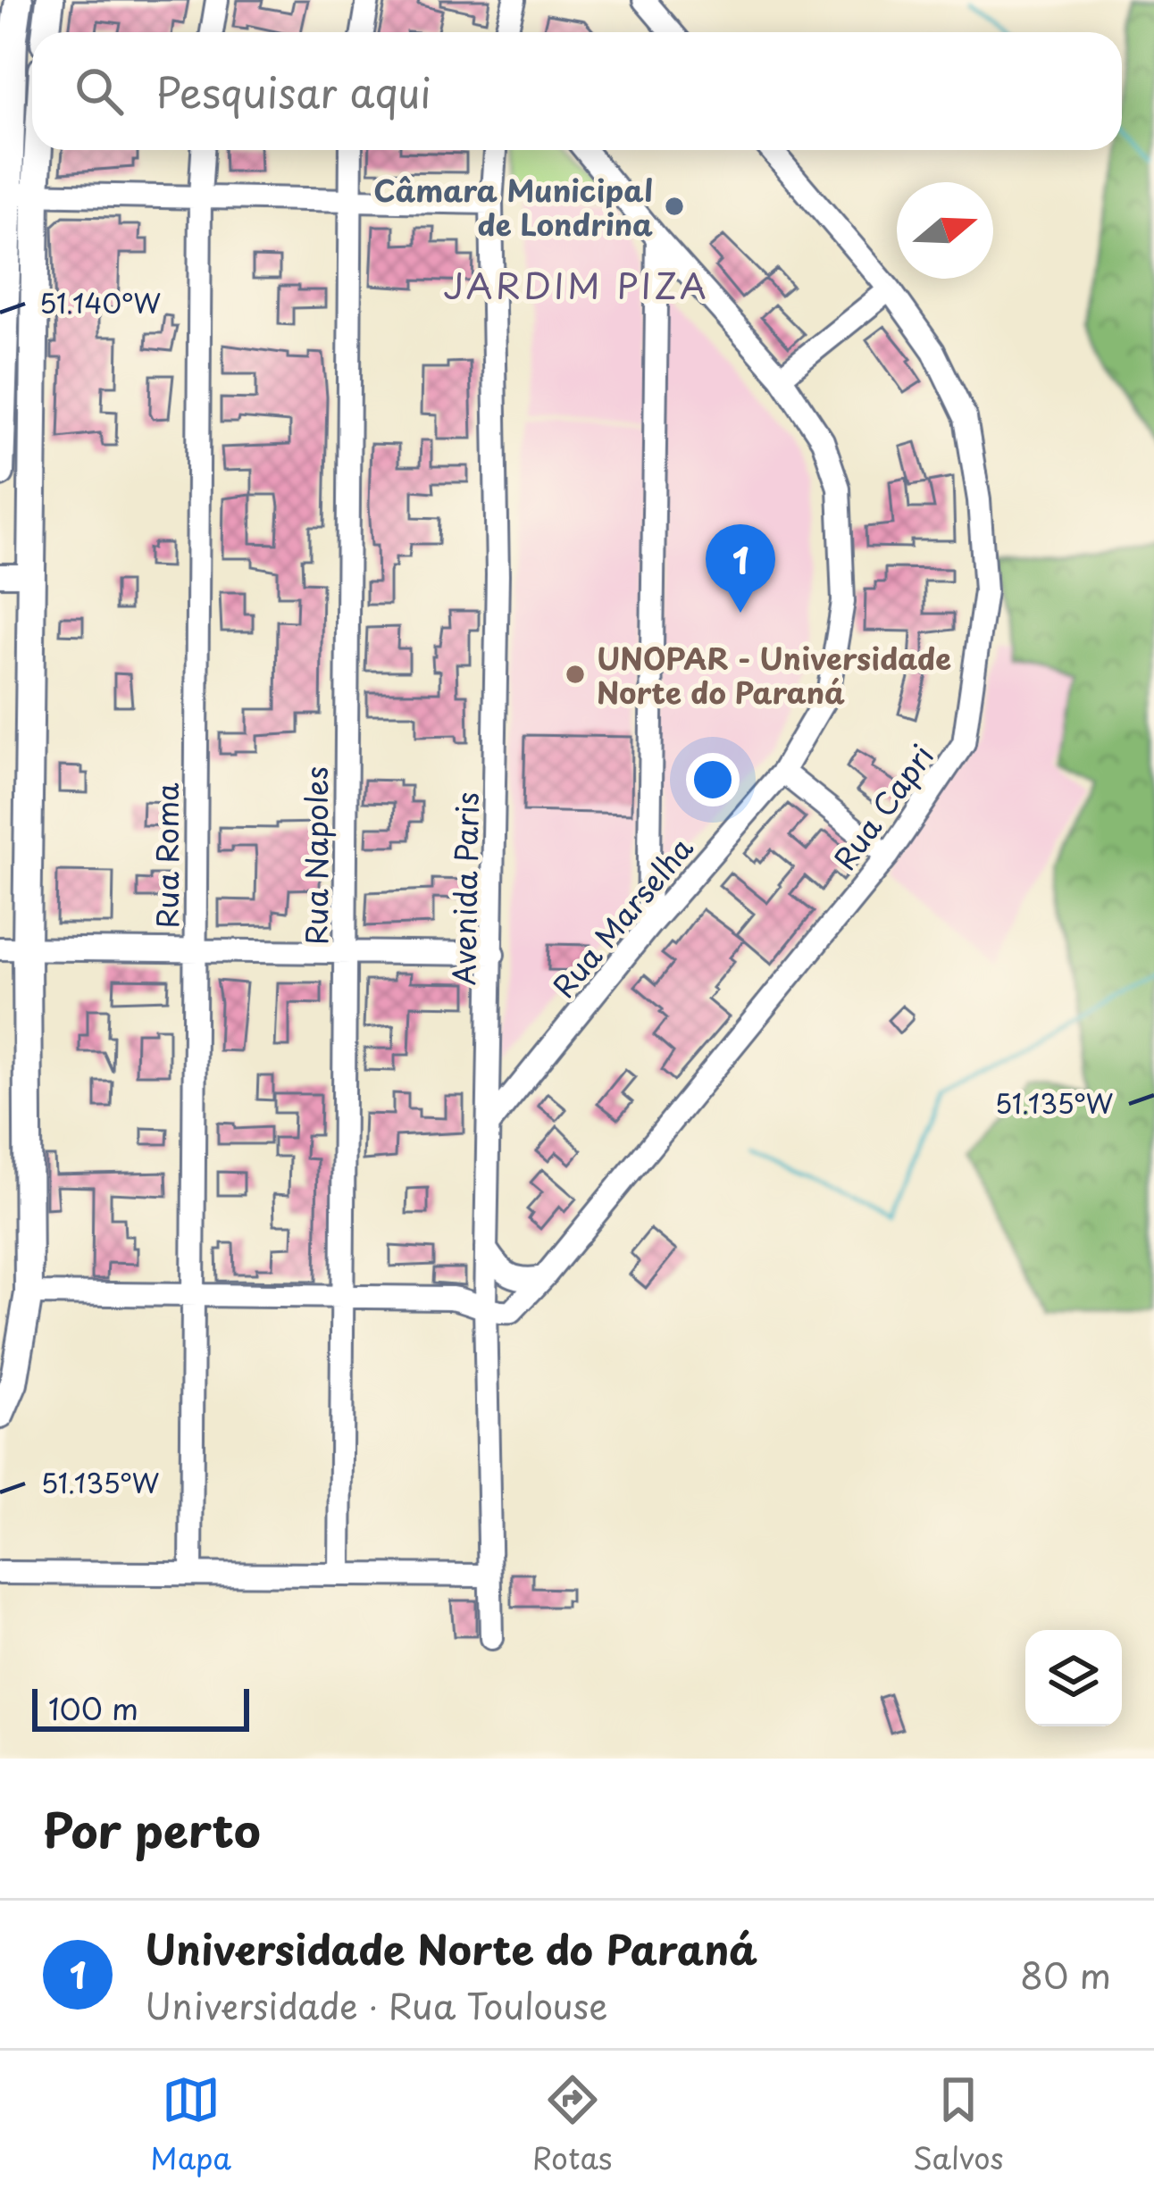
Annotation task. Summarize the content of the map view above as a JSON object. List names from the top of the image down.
{
  "streets": {
    "street": [
      "Rua Capri",
      "Rua Roma",
      "Rua Napoles",
      "Avenida Paris",
      "Rua Marselha"
    ]
  },
  "crossings": [
    ["Rua Capri", "Rua Roma"],
    ["Rua Capri", "Rua Napoles"],
    ["Rua Capri", "Avenida Paris"],
    ["Avenida Paris", "Rua Marselha"]
  ],
  "districts": ["JARDIM PIZA"],
  "places": ["Câmara Municipal de Londrina", "UNOPAR - Universidade Norte do Paraná"],
  "scale_bar": "100 m",
  "north": "right",
  "page": {
    "search": "Pesquisar aqui",
    "pins": "1",
    "scale": "100 m",
    "heading": "Por perto",
    "list": [
      {
        "mark": "1",
        "name": "Universidade Norte do Paraná",
        "note": "Universidade · Rua Toulouse",
        "value": "80 m"
      }
    ],
    "nav": ["Mapa", "Rotas", "Salvos"]
  },
  "coordinates": ["51.140°W", "51.135°W"]
}
